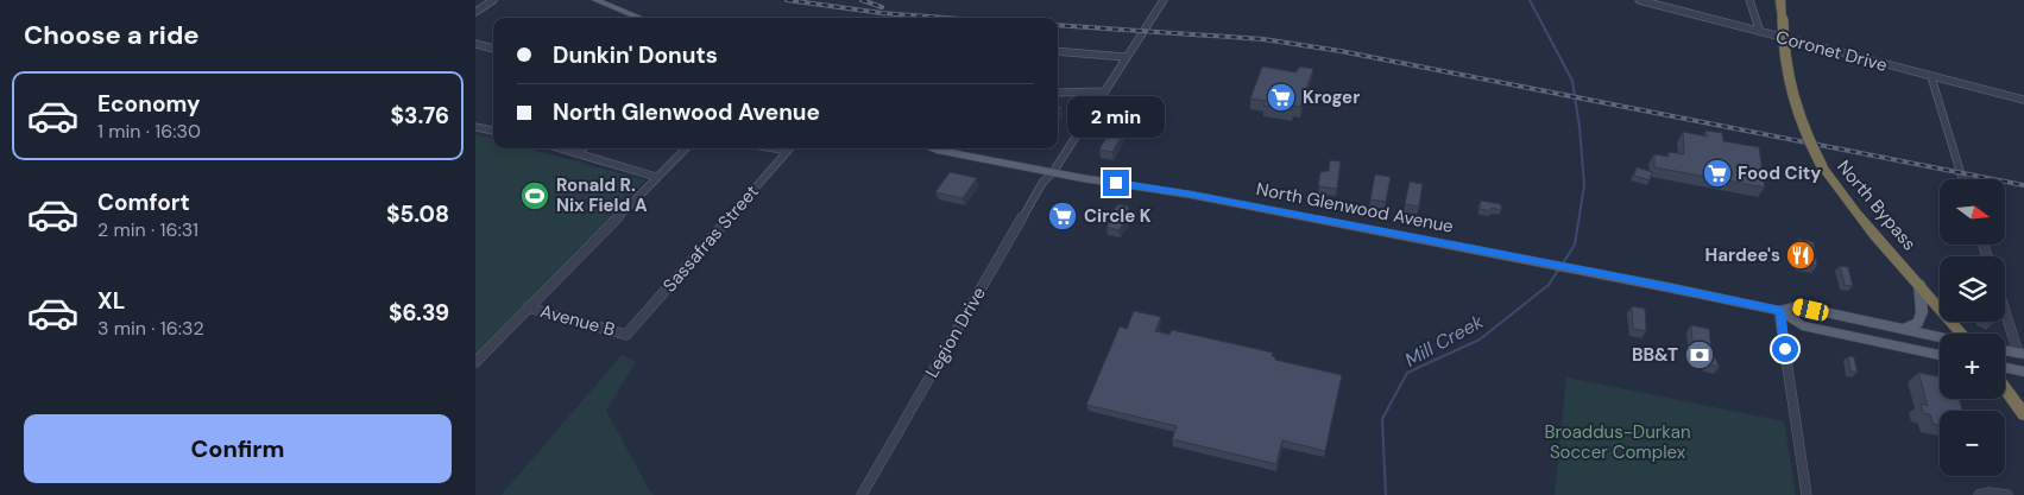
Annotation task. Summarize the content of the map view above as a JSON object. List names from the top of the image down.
{
  "streets": {
    "highway": ["North Bypass"],
    "main road": ["North Glenwood Avenue"],
    "street": [
      "Coronet Drive",
      "Sassafras Street",
      "Avenue B",
      "Legion Drive"
    ]
  },
  "crossings": [
    ["North Glenwood Avenue", "Legion Drive"],
    ["Sassafras Street", "Avenue B"]
  ],
  "water": ["Mill Creek"],
  "parks": ["Broaddus-Durkan Soccer Complex"],
  "places": {
    "supermarket": ["Kroger", "Food City", "Circle K"],
    "sports": ["Ronald R. Nix Field A"],
    "restaurant": ["Hardee's"],
    "bank": ["BB&T"]
  },
  "north": "right",
  "page": {
    "heading": "Choose a ride",
    "banner": ["Dunkin' Donuts", "North Glenwood Avenue"],
    "list": [
      {
        "name": "Economy",
        "note": "1 min · 16:30",
        "value": "$3.76"
      },
      {
        "name": "Comfort",
        "note": "2 min · 16:31",
        "value": "$5.08"
      },
      {
        "name": "XL",
        "note": "3 min · 16:32",
        "value": "$6.39"
      }
    ],
    "bubble": "2 min",
    "map_buttons": ["+", "−"],
    "buttons": "Confirm"
  }
}
